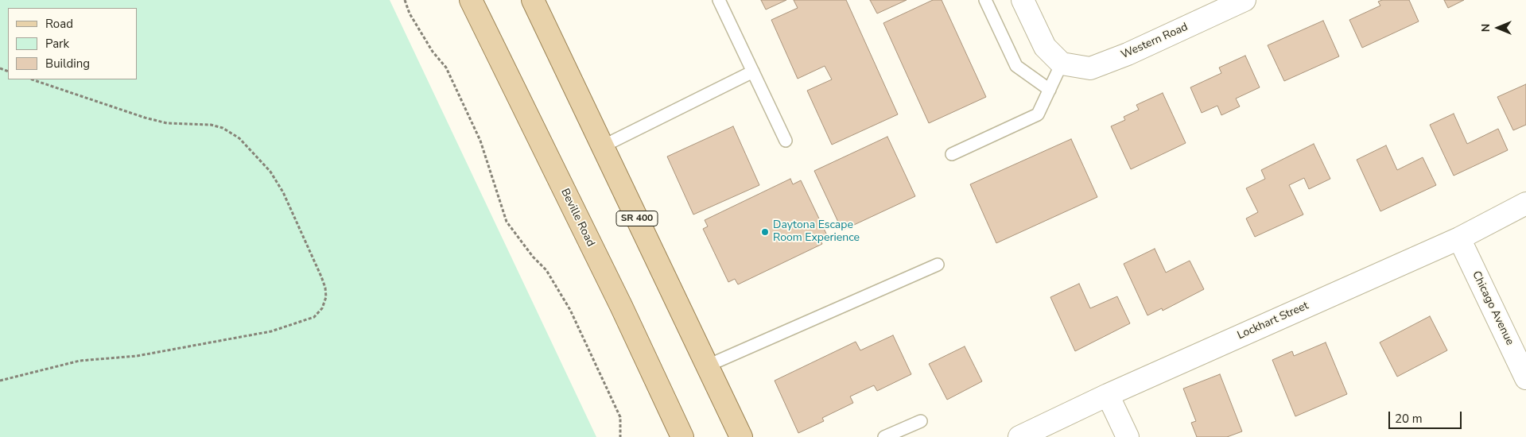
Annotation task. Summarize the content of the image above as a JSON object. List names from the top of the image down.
{
  "streets": {
    "main road": ["Beville Road", "SR 400"],
    "street": ["Western Road", "Chicago Avenue", "Lockhart Street"]
  },
  "crossings": [
    ["Chicago Avenue", "Lockhart Street"]
  ],
  "places": ["Daytona Escape Room Experience"],
  "legend": ["Road", "Park", "Building"],
  "scale_bar": "20 m",
  "north": "left"
}
